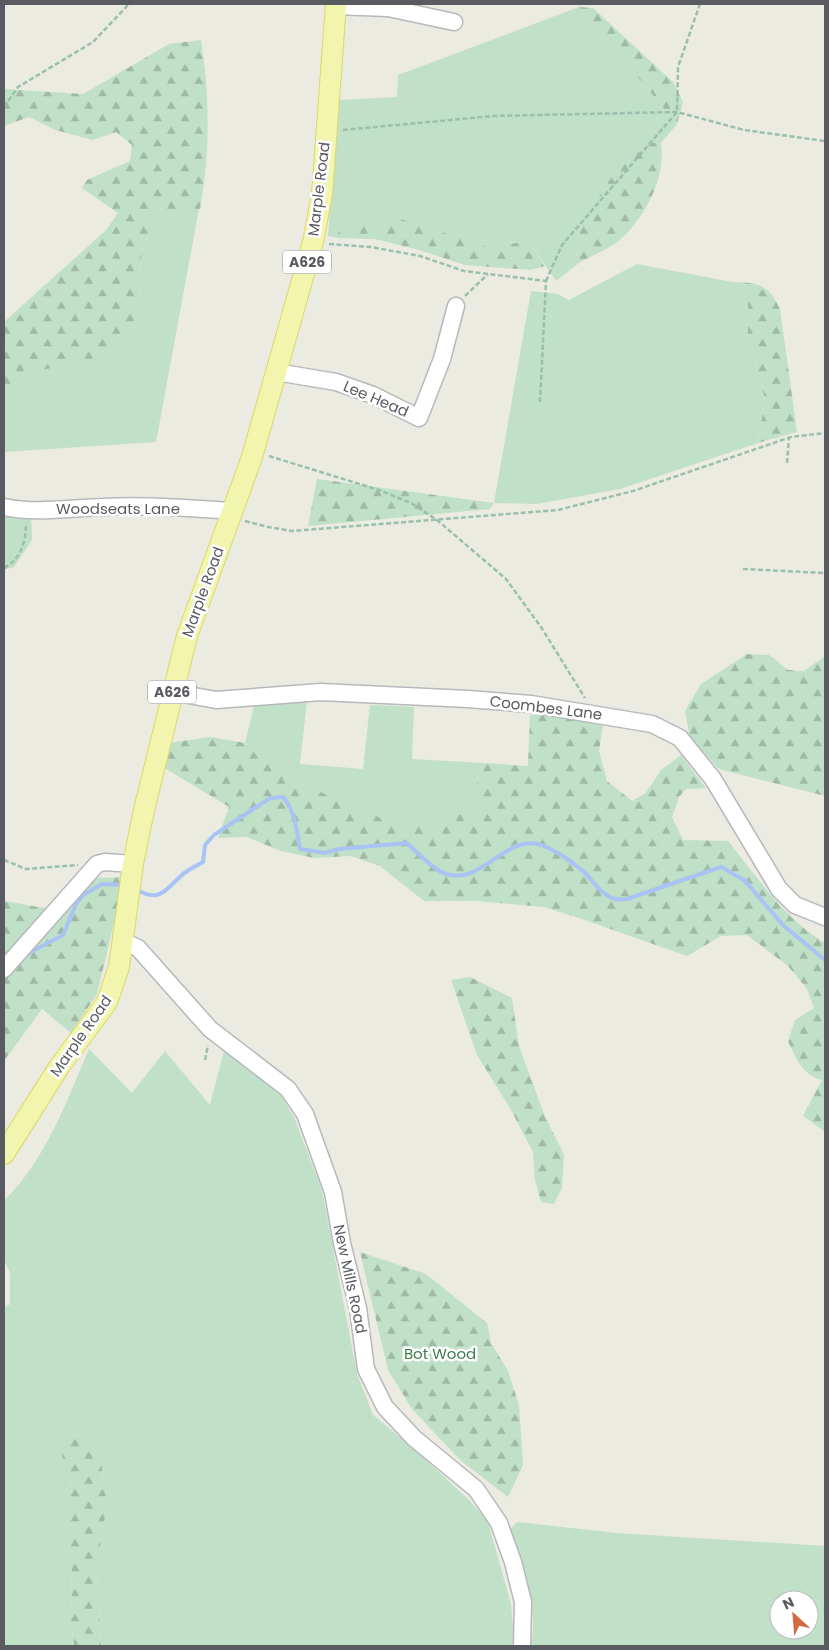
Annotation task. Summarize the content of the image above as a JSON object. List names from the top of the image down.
{
  "streets": {
    "main road": ["Marple Road", "A626"],
    "street": [
      "Lee Head",
      "Woodseats Lane",
      "Coombes Lane",
      "New Mills Road"
    ]
  },
  "crossings": [
    ["Marple Road", "Lee Head"],
    ["Marple Road", "Woodseats Lane"],
    ["Marple Road", "Coombes Lane"],
    ["Marple Road", "New Mills Road"]
  ],
  "parks": ["Bot Wood"],
  "north": "top left"
}
